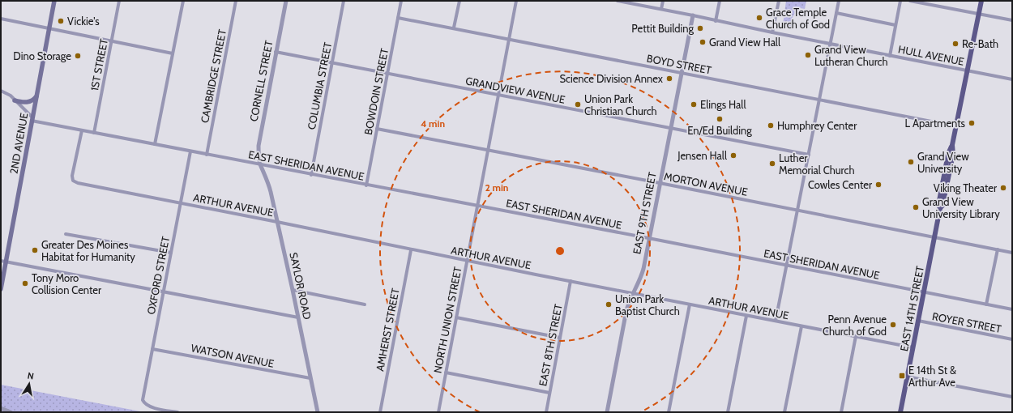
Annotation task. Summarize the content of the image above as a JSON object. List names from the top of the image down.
{
  "streets": {
    "main road": ["2ND AVENUE", "EAST 14TH STREET"],
    "street": [
      "HULL AVENUE",
      "BOYD STREET",
      "1ST STREET",
      "CAMBRIDGE STREET",
      "CORNELL STREET",
      "COLUMBIA STREET",
      "GRANDVIEW AVENUE",
      "BOWDOIN STREET",
      "EAST SHERIDAN AVENUE",
      "MORTON AVENUE",
      "ARTHUR AVENUE",
      "EAST 9TH STREET",
      "OXFORD STREET",
      "SAYLOR ROAD",
      "NORTH UNION STREET",
      "ROYER STREET",
      "AMHERST STREET",
      "EAST 8TH STREET",
      "WATSON AVENUE"
    ]
  },
  "crossings": [
    ["HULL AVENUE", "EAST 9TH STREET"],
    ["HULL AVENUE", "EAST 14TH STREET"],
    ["BOYD STREET", "BOWDOIN STREET"],
    ["BOYD STREET", "EAST 9TH STREET"],
    ["BOYD STREET", "EAST 14TH STREET"],
    ["BOYD STREET", "NORTH UNION STREET"],
    ["1ST STREET", "EAST SHERIDAN AVENUE"],
    ["CAMBRIDGE STREET", "EAST SHERIDAN AVENUE"],
    ["CORNELL STREET", "GRANDVIEW AVENUE"],
    ["CORNELL STREET", "EAST SHERIDAN AVENUE"],
    ["CORNELL STREET", "SAYLOR ROAD"],
    ["COLUMBIA STREET", "GRANDVIEW AVENUE"],
    ["COLUMBIA STREET", "EAST SHERIDAN AVENUE"],
    ["GRANDVIEW AVENUE", "BOWDOIN STREET"],
    ["GRANDVIEW AVENUE", "EAST 9TH STREET"],
    ["GRANDVIEW AVENUE", "NORTH UNION STREET"],
    ["BOWDOIN STREET", "EAST SHERIDAN AVENUE"],
    ["BOWDOIN STREET", "MORTON AVENUE"],
    ["2ND AVENUE", "EAST SHERIDAN AVENUE"],
    ["EAST SHERIDAN AVENUE", "ARTHUR AVENUE"],
    ["EAST SHERIDAN AVENUE", "EAST 9TH STREET"],
    ["EAST SHERIDAN AVENUE", "OXFORD STREET"],
    ["EAST SHERIDAN AVENUE", "SAYLOR ROAD"],
    ["EAST SHERIDAN AVENUE", "EAST 14TH STREET"],
    ["EAST SHERIDAN AVENUE", "NORTH UNION STREET"],
    ["MORTON AVENUE", "EAST 9TH STREET"],
    ["MORTON AVENUE", "EAST 14TH STREET"],
    ["MORTON AVENUE", "NORTH UNION STREET"],
    ["ARTHUR AVENUE", "EAST 9TH STREET"],
    ["ARTHUR AVENUE", "OXFORD STREET"],
    ["ARTHUR AVENUE", "SAYLOR ROAD"],
    ["ARTHUR AVENUE", "EAST 14TH STREET"],
    ["ARTHUR AVENUE", "NORTH UNION STREET"],
    ["ARTHUR AVENUE", "AMHERST STREET"],
    ["ARTHUR AVENUE", "EAST 8TH STREET"],
    ["OXFORD STREET", "WATSON AVENUE"],
    ["SAYLOR ROAD", "WATSON AVENUE"],
    ["EAST 14TH STREET", "ROYER STREET"]
  ],
  "places": {
    "other": [
      "Grace Temple Church of God",
      "Vickie's",
      "Pettit Building",
      "Grand View Hall",
      "Re-Bath",
      "Grand View Lutheran Church",
      "Dino Storage",
      "Science Division Annex",
      "Union Park Christian Church",
      "Elings Hall",
      "En/Ed Building",
      "L Apartments",
      "Humphrey Center",
      "Jensen Hall",
      "Grand View University",
      "Luther Memorial Church",
      "Cowles Center",
      "Viking Theater",
      "Grand View University Library",
      "Greater Des Moines Habitat for Humanity",
      "Tony Moro Collision Center",
      "Union Park Baptist Church",
      "Penn Avenue Church of God"
    ],
    "transit": ["E 14th St & Arthur Ave"]
  },
  "north": "top",
  "rings": ["4 min", "2 min"]
}
